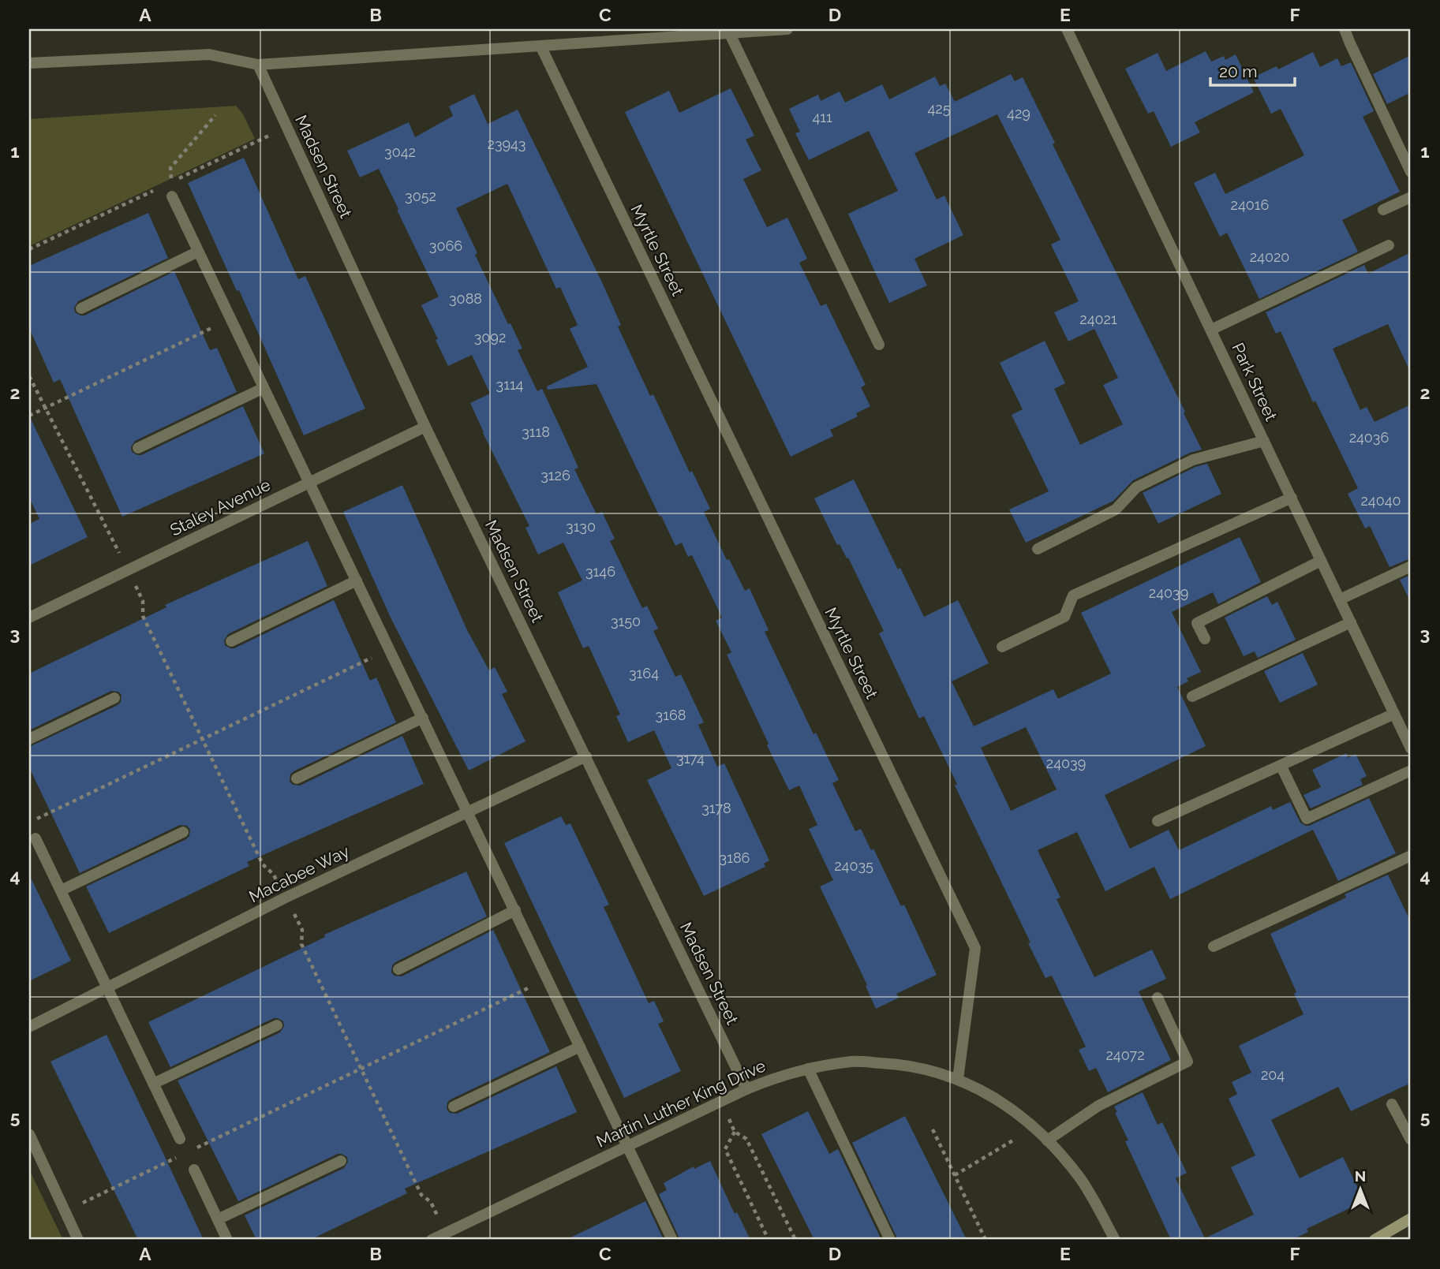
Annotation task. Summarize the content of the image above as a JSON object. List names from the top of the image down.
{
  "streets": {
    "street": [
      "Madsen Street",
      "Myrtle Street",
      "Park Street",
      "Staley Avenue",
      "Macabee Way",
      "Martin Luther King Drive"
    ]
  },
  "crossings": [
    ["Madsen Street", "Staley Avenue"],
    ["Madsen Street", "Macabee Way"],
    ["Madsen Street", "Martin Luther King Drive"],
    ["Myrtle Street", "Martin Luther King Drive"]
  ],
  "house_numbers": [
    "425",
    "429",
    "411",
    "23943",
    "3042",
    "3052",
    "24016",
    "3066",
    "24020",
    "3088",
    "24021",
    "3092",
    "3114",
    "3118",
    "24036",
    "3126",
    "24040",
    "3130",
    "3146",
    "24039",
    "3150",
    "3164",
    "3168",
    "3174",
    "24039",
    "3178",
    "3186",
    "24035",
    "24072",
    "204"
  ],
  "scale_bar": "20 m",
  "north": "top",
  "grid": {
    "columns": [
      "A",
      "B",
      "C",
      "D",
      "E",
      "F"
    ],
    "rows": [
      "1",
      "2",
      "3",
      "4",
      "5"
    ]
  }
}
